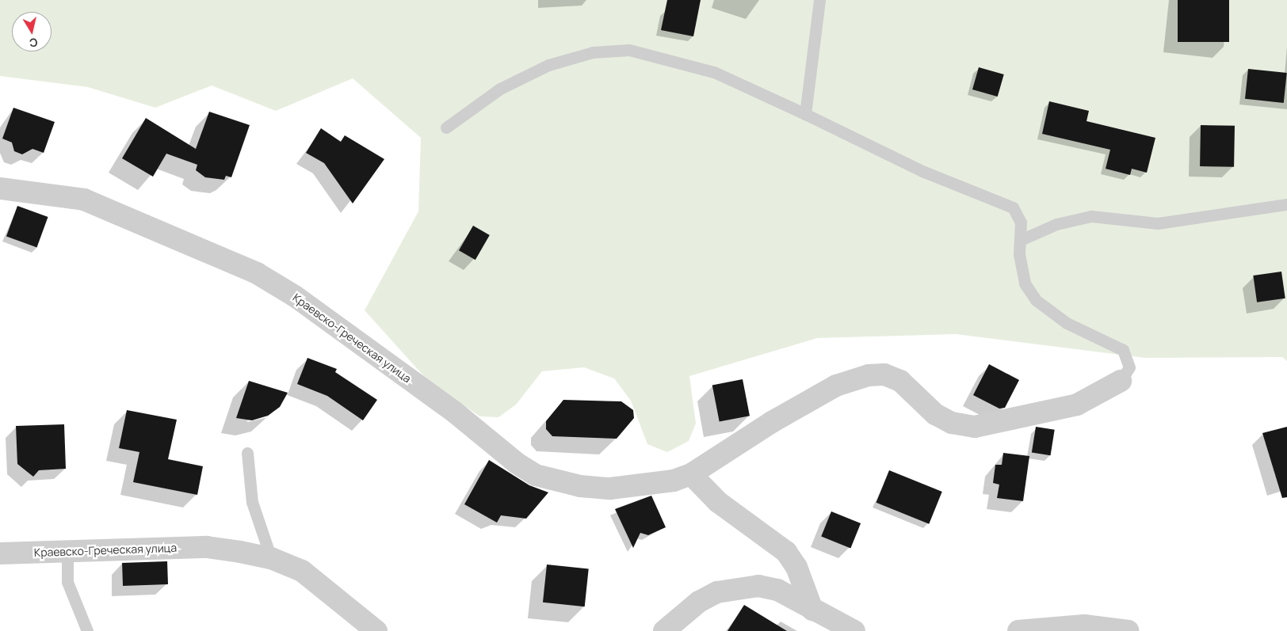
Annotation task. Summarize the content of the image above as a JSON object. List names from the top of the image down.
{
  "streets": {
    "street": ["Краевско-Греческая улица"]
  },
  "north": "bottom"
}
